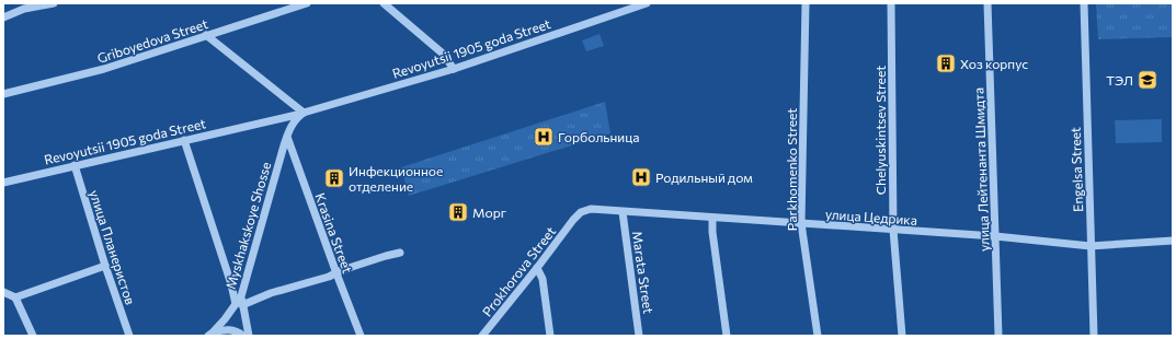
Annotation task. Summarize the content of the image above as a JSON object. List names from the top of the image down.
{
  "streets": {
    "street": [
      "Griboyedova Street",
      "Revoyutsii 1905 goda Street",
      "Chelyuskintsev Street",
      "Parkhomenko Street",
      "улица Лейтенанта Шмидта",
      "Engelsa Street",
      "улица Цедрика",
      "Myskhakskoye Shosse",
      "Krasina Street",
      "улица Планеристов",
      "Prokhorova Street",
      "Marata Street"
    ]
  },
  "crossings": [
    ["Revoyutsii 1905 goda Street", "Myskhakskoye Shosse"],
    ["Revoyutsii 1905 goda Street", "улица Планеристов"],
    ["Chelyuskintsev Street", "улица Цедрика"],
    ["Parkhomenko Street", "улица Цедрика"],
    ["улица Лейтенанта Шмидта", "улица Цедрика"],
    ["Engelsa Street", "улица Цедрика"],
    ["улица Цедрика", "Prokhorova Street"],
    ["улица Цедрика", "Marata Street"],
    ["Myskhakskoye Shosse", "Krasina Street"]
  ],
  "places": {
    "building": ["Хоз корпус", "Инфекционное отделение", "Морг"],
    "school or university": ["ТЭЛ"],
    "hospital": ["Горбольница", "Родильный дом"]
  }
}
